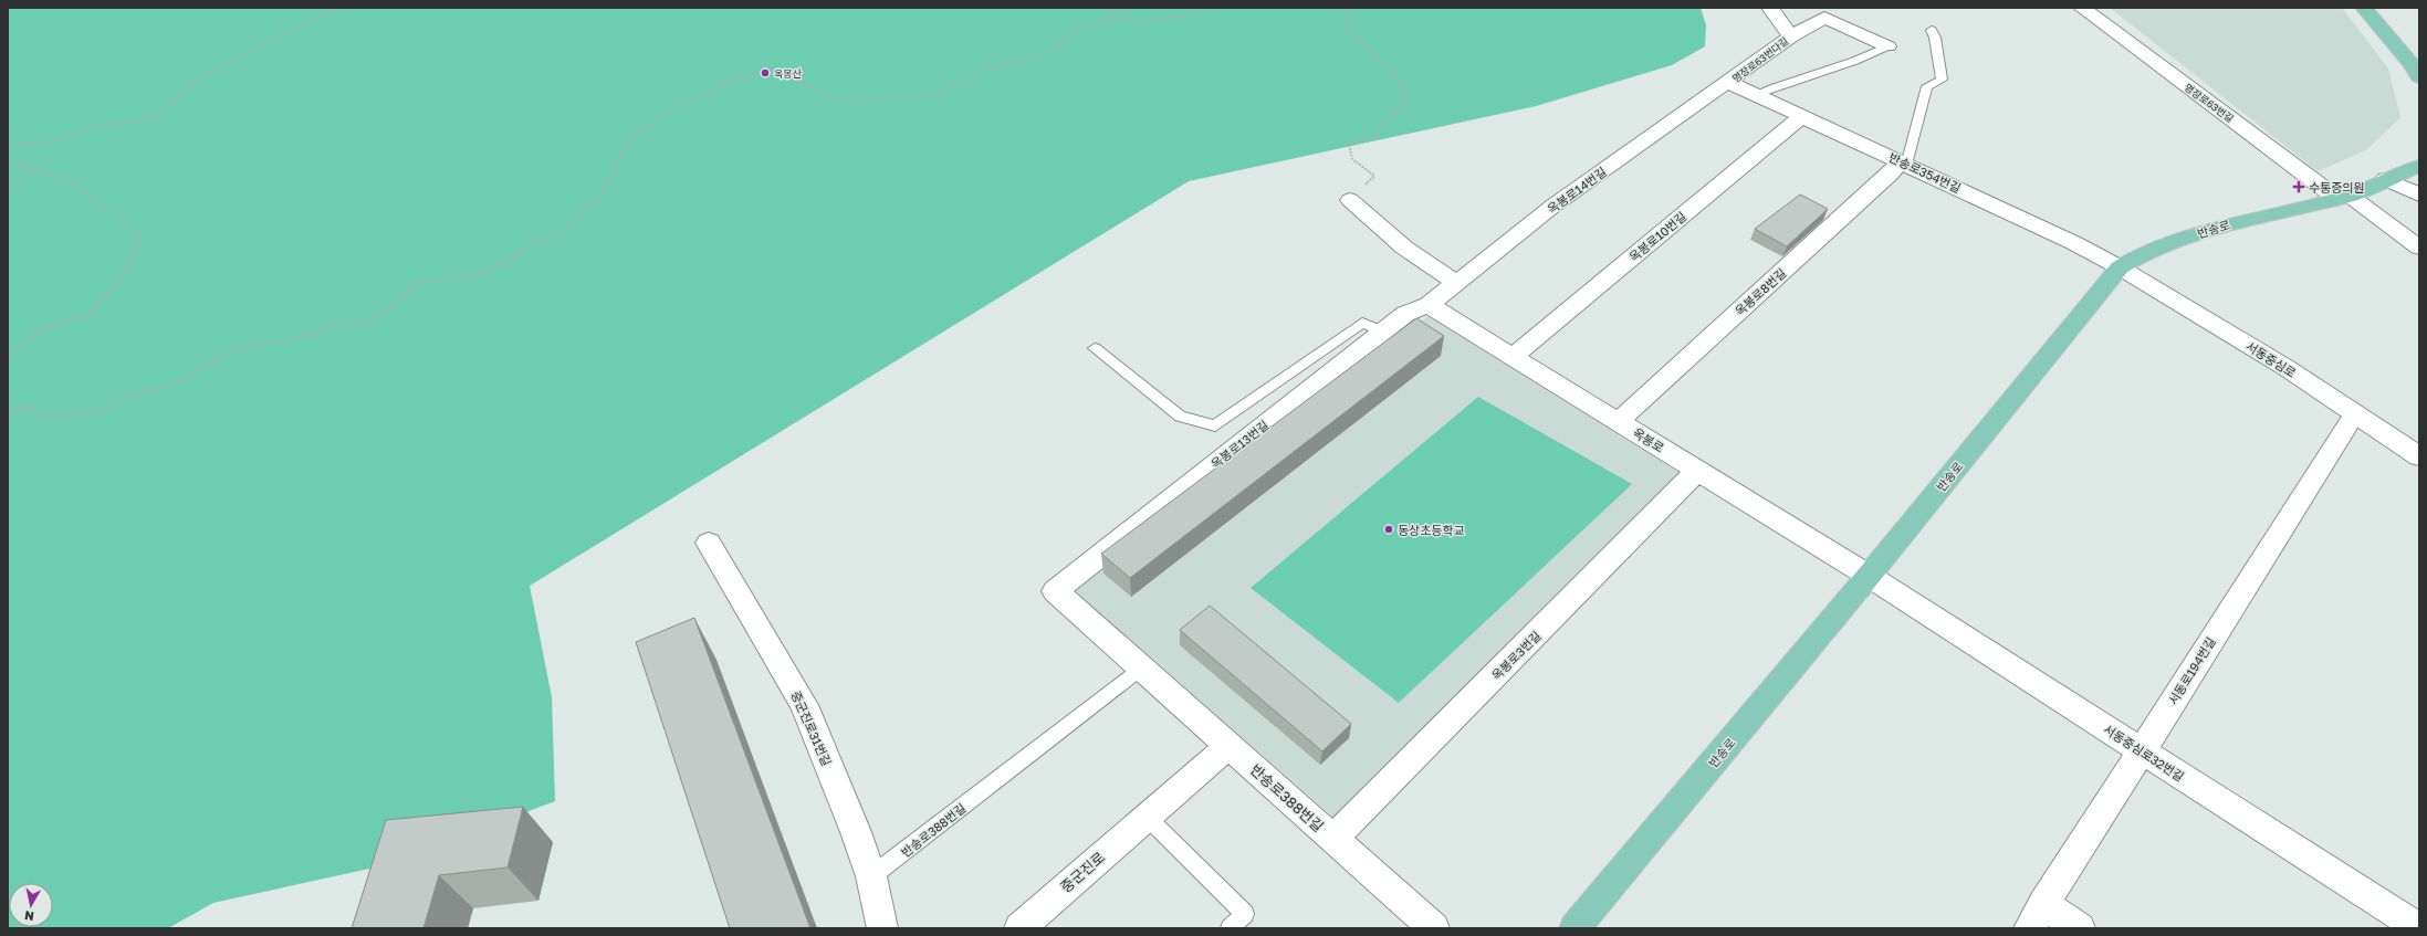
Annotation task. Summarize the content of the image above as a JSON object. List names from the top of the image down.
{
  "streets": {
    "main road": ["반송로"],
    "street": [
      "명장로63번다길",
      "명장로63번길",
      "반송로354번길",
      "옥봉로14번길",
      "옥봉로10번길",
      "옥봉로8번길",
      "서동중심로",
      "옥봉로",
      "옥봉로13번길",
      "옥봉로3번길",
      "서동로194번길",
      "중군진로31번길",
      "서동중심로32번길",
      "반송로388번길",
      "중군진로"
    ]
  },
  "crossings": [
    ["명장로63번다길", "반송로354번길"],
    ["명장로63번다길", "옥봉로14번길"],
    ["명장로63번길", "반송로"],
    ["반송로354번길", "옥봉로14번길"],
    ["반송로354번길", "반송로"],
    ["반송로354번길", "옥봉로10번길"],
    ["반송로354번길", "옥봉로8번길"],
    ["반송로354번길", "서동중심로"],
    ["옥봉로14번길", "옥봉로"],
    ["옥봉로14번길", "옥봉로13번길"],
    ["반송로", "서동중심로"],
    ["반송로", "옥봉로"],
    ["반송로", "서동중심로32번길"],
    ["옥봉로10번길", "옥봉로"],
    ["옥봉로8번길", "옥봉로"],
    ["서동중심로", "서동로194번길"],
    ["옥봉로", "옥봉로13번길"],
    ["옥봉로", "옥봉로3번길"],
    ["옥봉로", "서동중심로32번길"],
    ["옥봉로13번길", "반송로388번길"],
    ["옥봉로3번길", "반송로388번길"],
    ["서동로194번길", "서동중심로32번길"],
    ["중군진로31번길", "반송로388번길"],
    ["반송로388번길", "중군진로"]
  ],
  "places": {
    "other": ["옥봉산", "동상초등학교"],
    "health": ["수통증의원"]
  },
  "north": "bottom"
}
